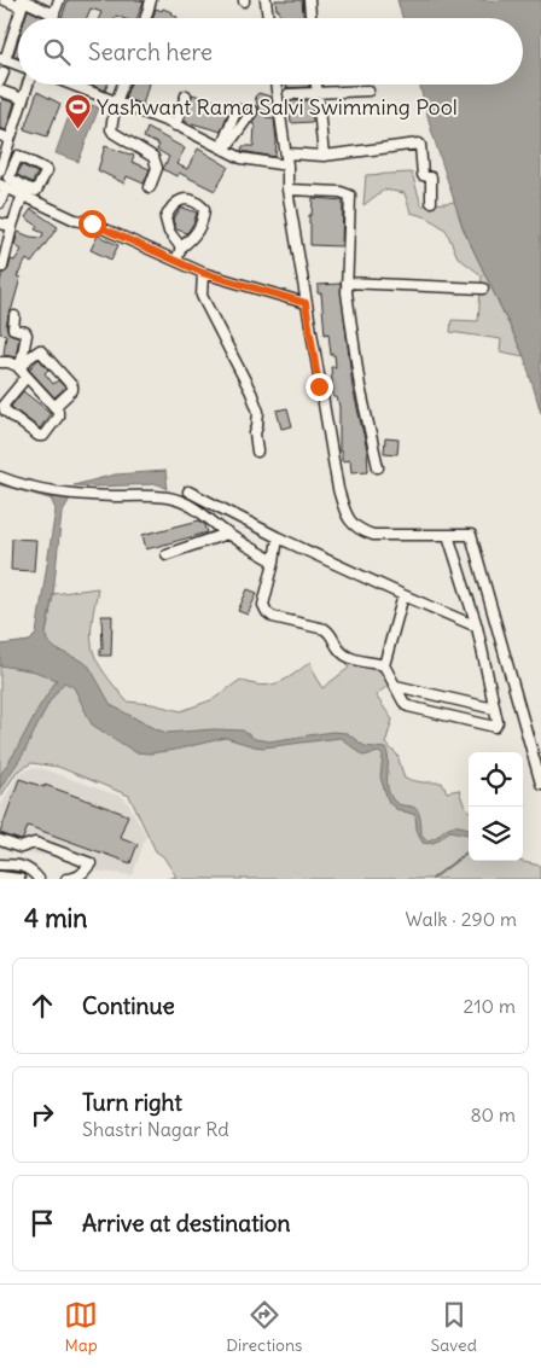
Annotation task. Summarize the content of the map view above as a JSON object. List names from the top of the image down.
{
  "places": {
    "sports": ["Yashwant Rama Salvi Swimming Pool"]
  },
  "page": {
    "search": "Search here",
    "heading": ["4 min", "Walk · 290 m"],
    "list": [
      ["Continue", "210 m"],
      ["Turn right", "Shastri Nagar Rd", "80 m"],
      "Arrive at destination"
    ],
    "nav": ["Map", "Directions", "Saved"]
  }
}
